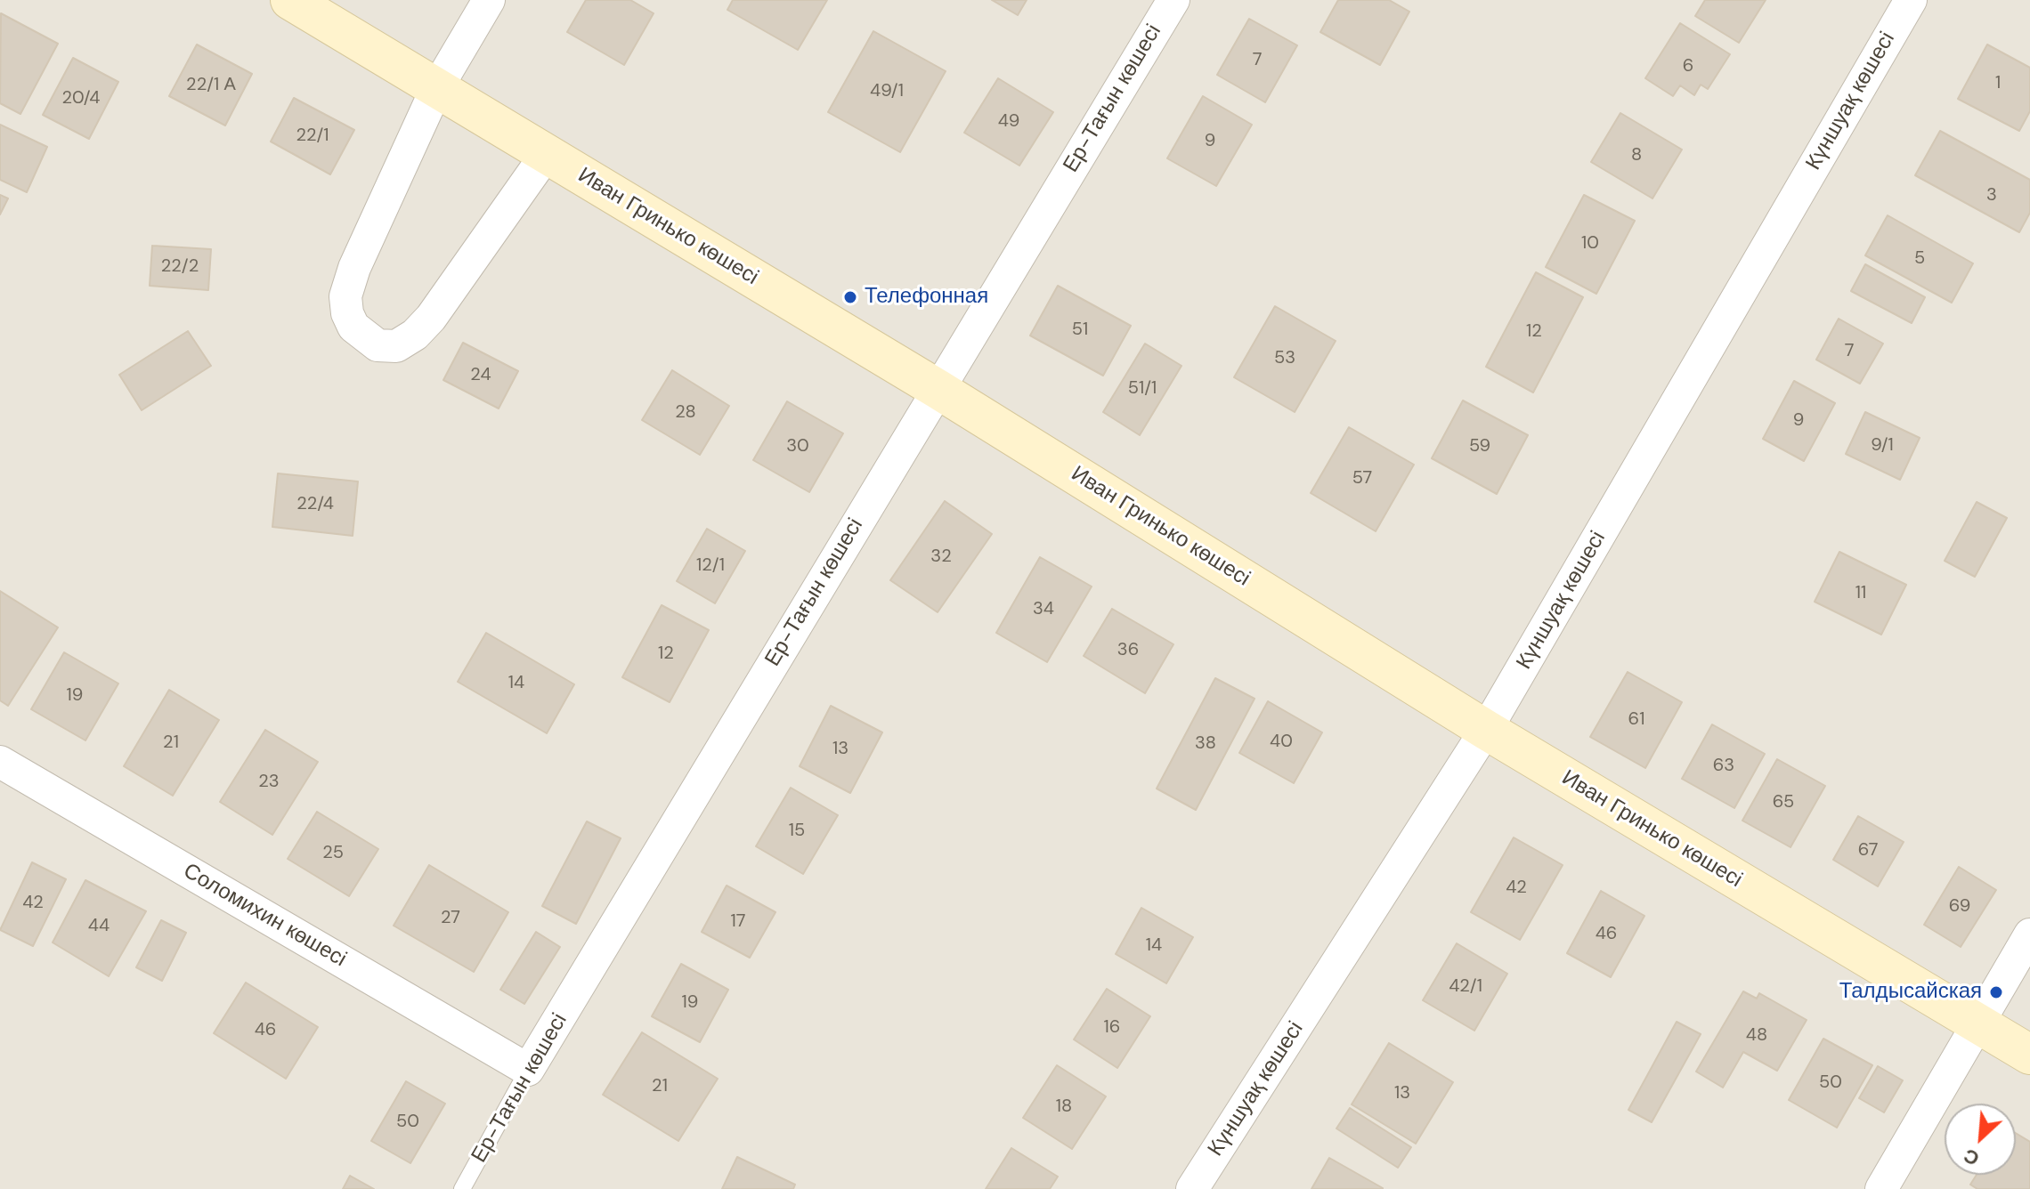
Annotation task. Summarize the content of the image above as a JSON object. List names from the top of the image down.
{
  "streets": {
    "street": [
      "Ер-Тағын көшесі",
      "Күншуақ көшесі",
      "Иван Гринько көшесі",
      "Соломихин көшесі"
    ]
  },
  "crossings": [
    ["Ер-Тағын көшесі", "Иван Гринько көшесі"],
    ["Ер-Тағын көшесі", "Соломихин көшесі"],
    ["Күншуақ көшесі", "Иван Гринько көшесі"]
  ],
  "places": ["Телефонная", "Талдысайская"],
  "house_numbers": [
    "7",
    "6",
    "1",
    "22/1 А",
    "49/1",
    "20/4",
    "49",
    "22/1",
    "9",
    "8",
    "3",
    "10",
    "5",
    "22/2",
    "51",
    "12",
    "7",
    "53",
    "24",
    "51/1",
    "28",
    "9",
    "9/1",
    "30",
    "59",
    "57",
    "22/4",
    "32",
    "12/1",
    "11",
    "34",
    "36",
    "12",
    "14",
    "19",
    "61",
    "40",
    "21",
    "38",
    "13",
    "63",
    "23",
    "65",
    "15",
    "67",
    "25",
    "42",
    "42",
    "69",
    "27",
    "17",
    "44",
    "46",
    "14",
    "42/1",
    "19",
    "16",
    "46",
    "48",
    "50",
    "21",
    "13",
    "18",
    "50"
  ],
  "north": "bottom left"
}
